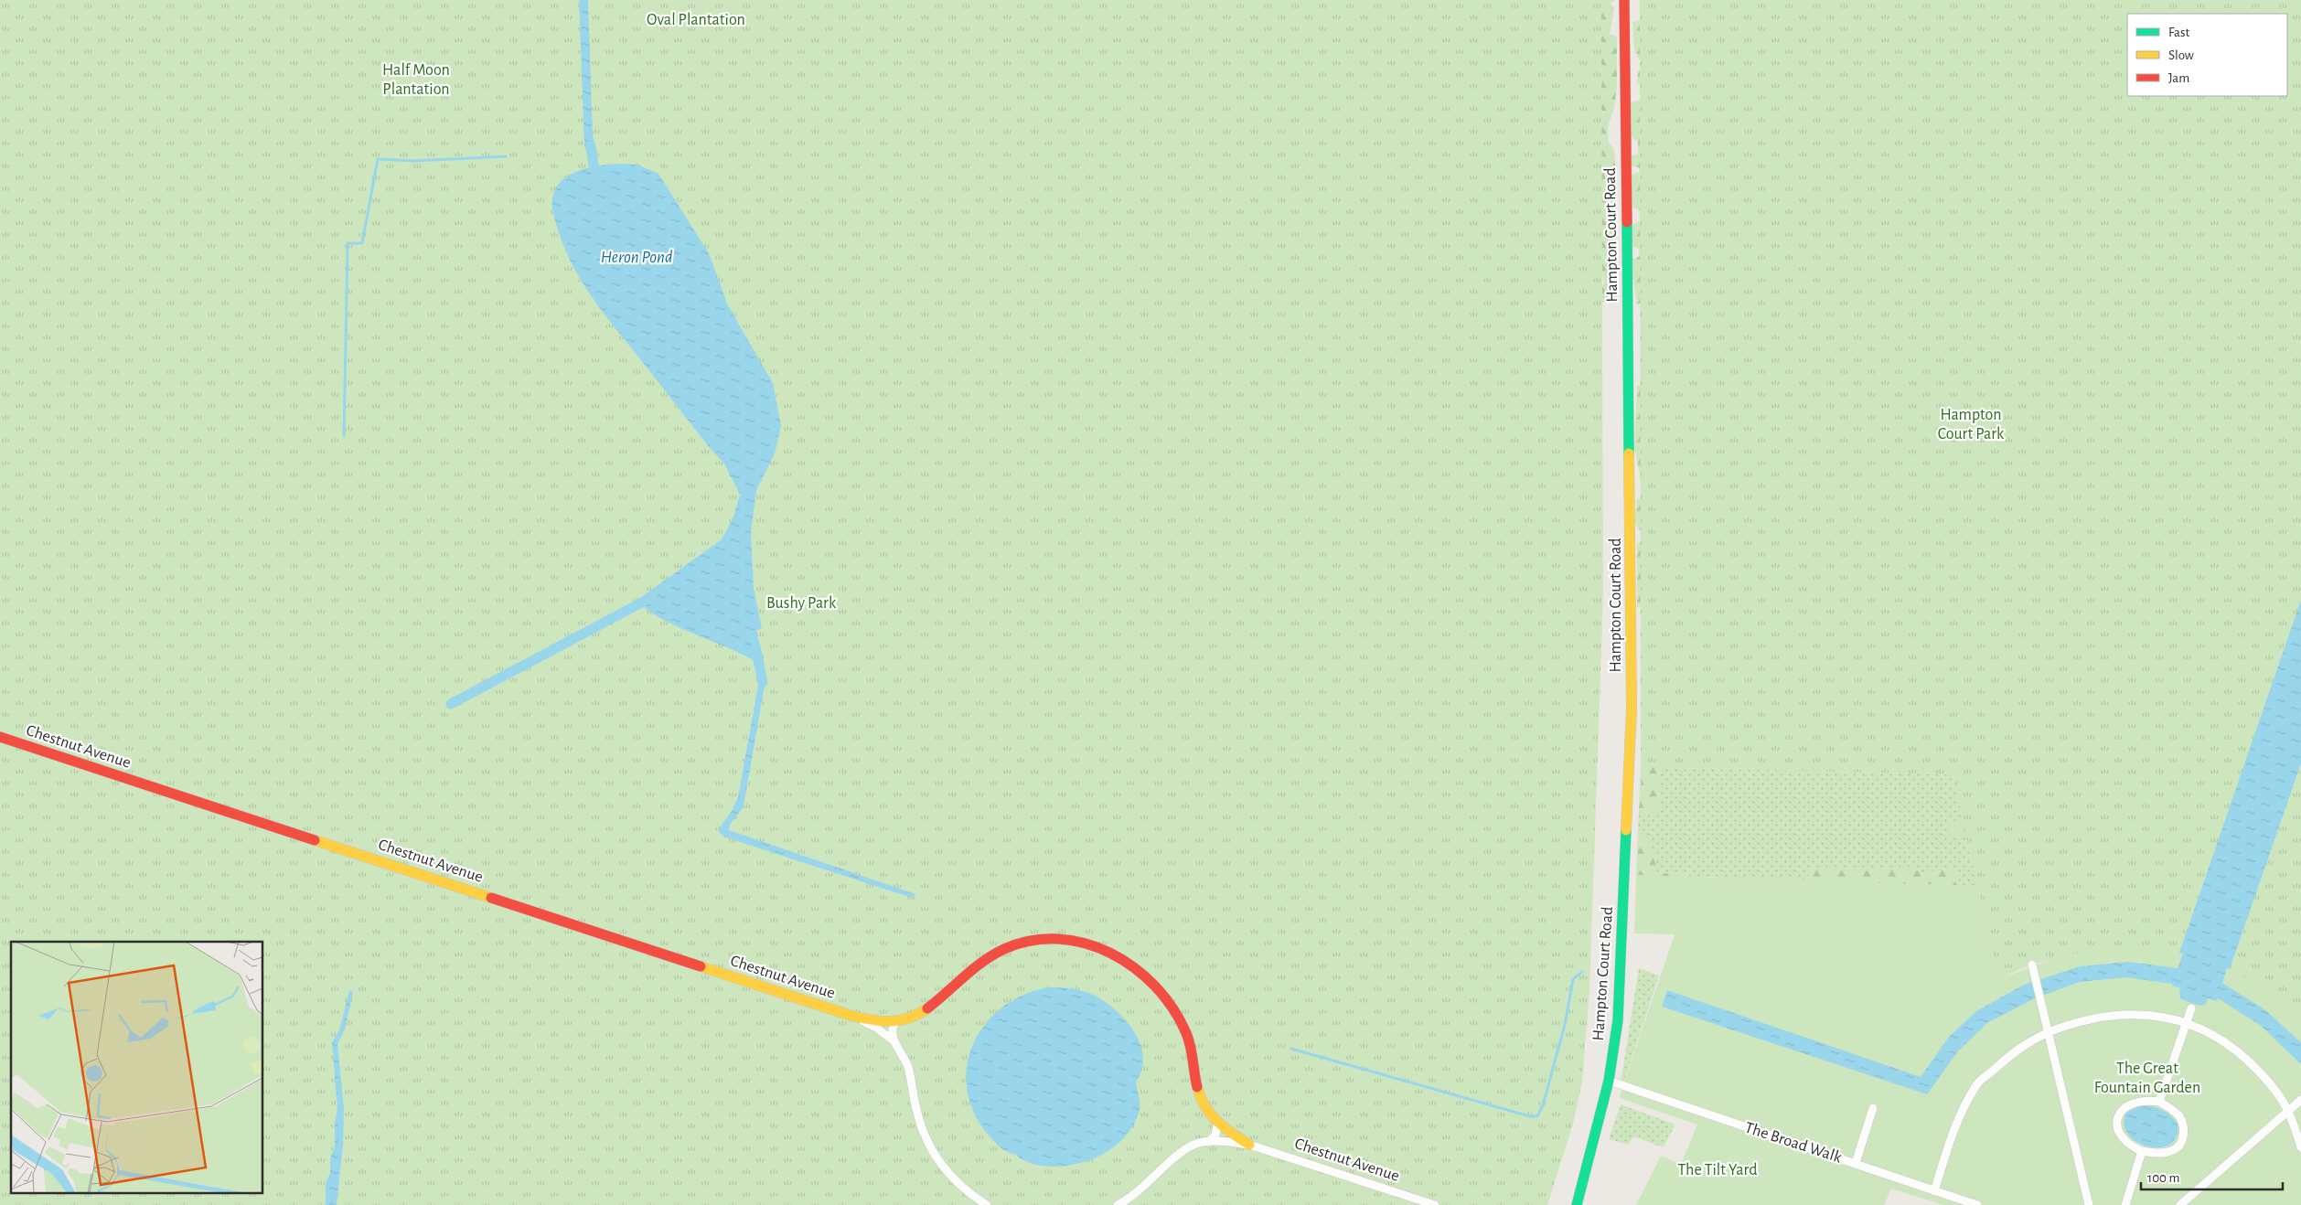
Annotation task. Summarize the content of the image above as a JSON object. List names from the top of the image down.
{
  "streets": {
    "street": ["Hampton Court Road", "Chestnut Avenue", "The Broad Walk"]
  },
  "crossings": [
    ["Hampton Court Road", "The Broad Walk"]
  ],
  "water": ["Heron Pond"],
  "parks": [
    "Oval Plantation",
    "Half Moon Plantation",
    "Hampton Court Park",
    "Bushy Park",
    "The Great Fountain Garden",
    "The Tilt Yard"
  ],
  "legend": ["Fast", "Slow", "Jam"],
  "scale_bar": "100 m"
}
